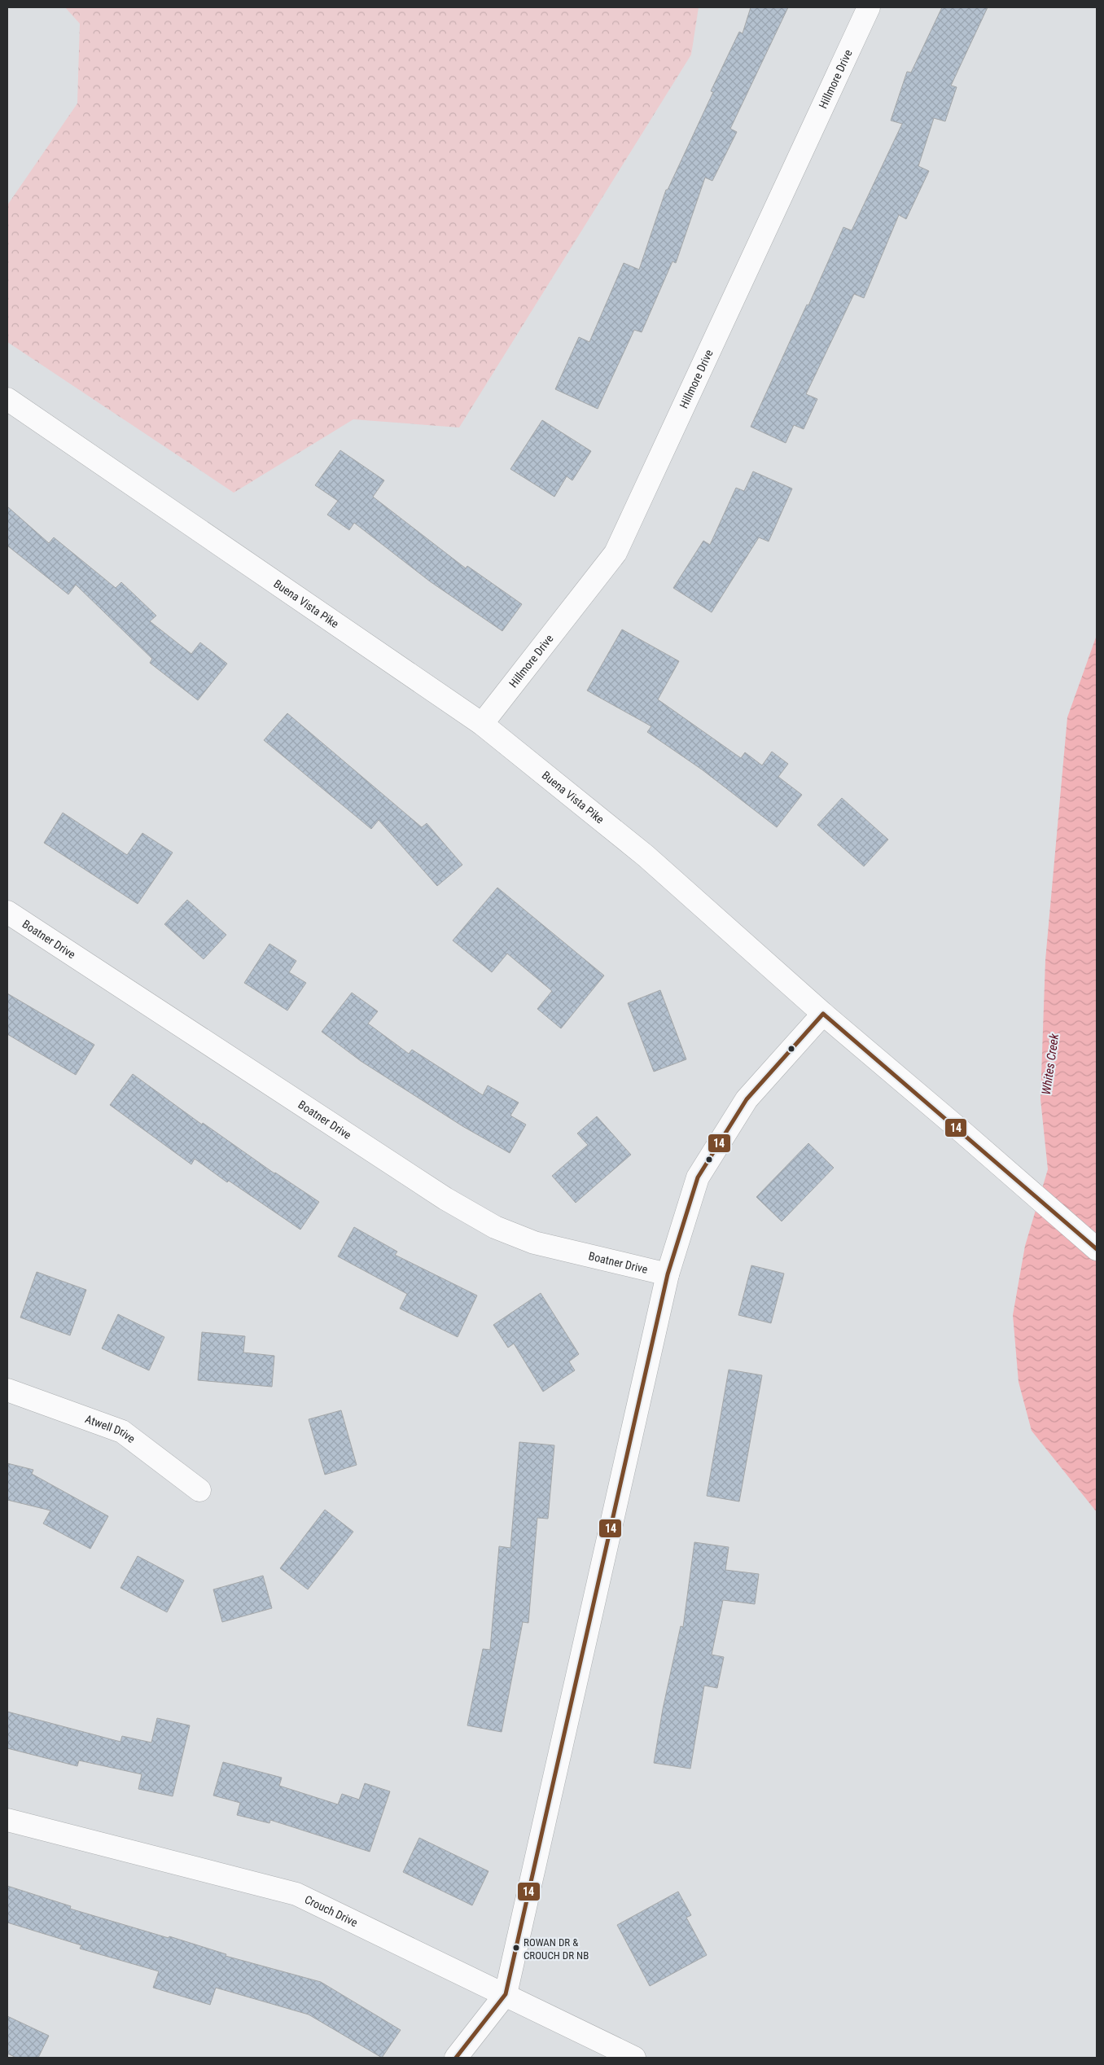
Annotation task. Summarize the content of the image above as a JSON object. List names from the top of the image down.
{
  "streets": {
    "street": [
      "Hillmore Drive",
      "Buena Vista Pike",
      "Boatner Drive",
      "Atwell Drive",
      "Crouch Drive"
    ]
  },
  "crossings": [
    ["Hillmore Drive", "Buena Vista Pike"]
  ],
  "water": ["Whites Creek"],
  "places": ["ROWAN DR & CROUCH DR NB"],
  "lines": ["transit line 14"]
}
